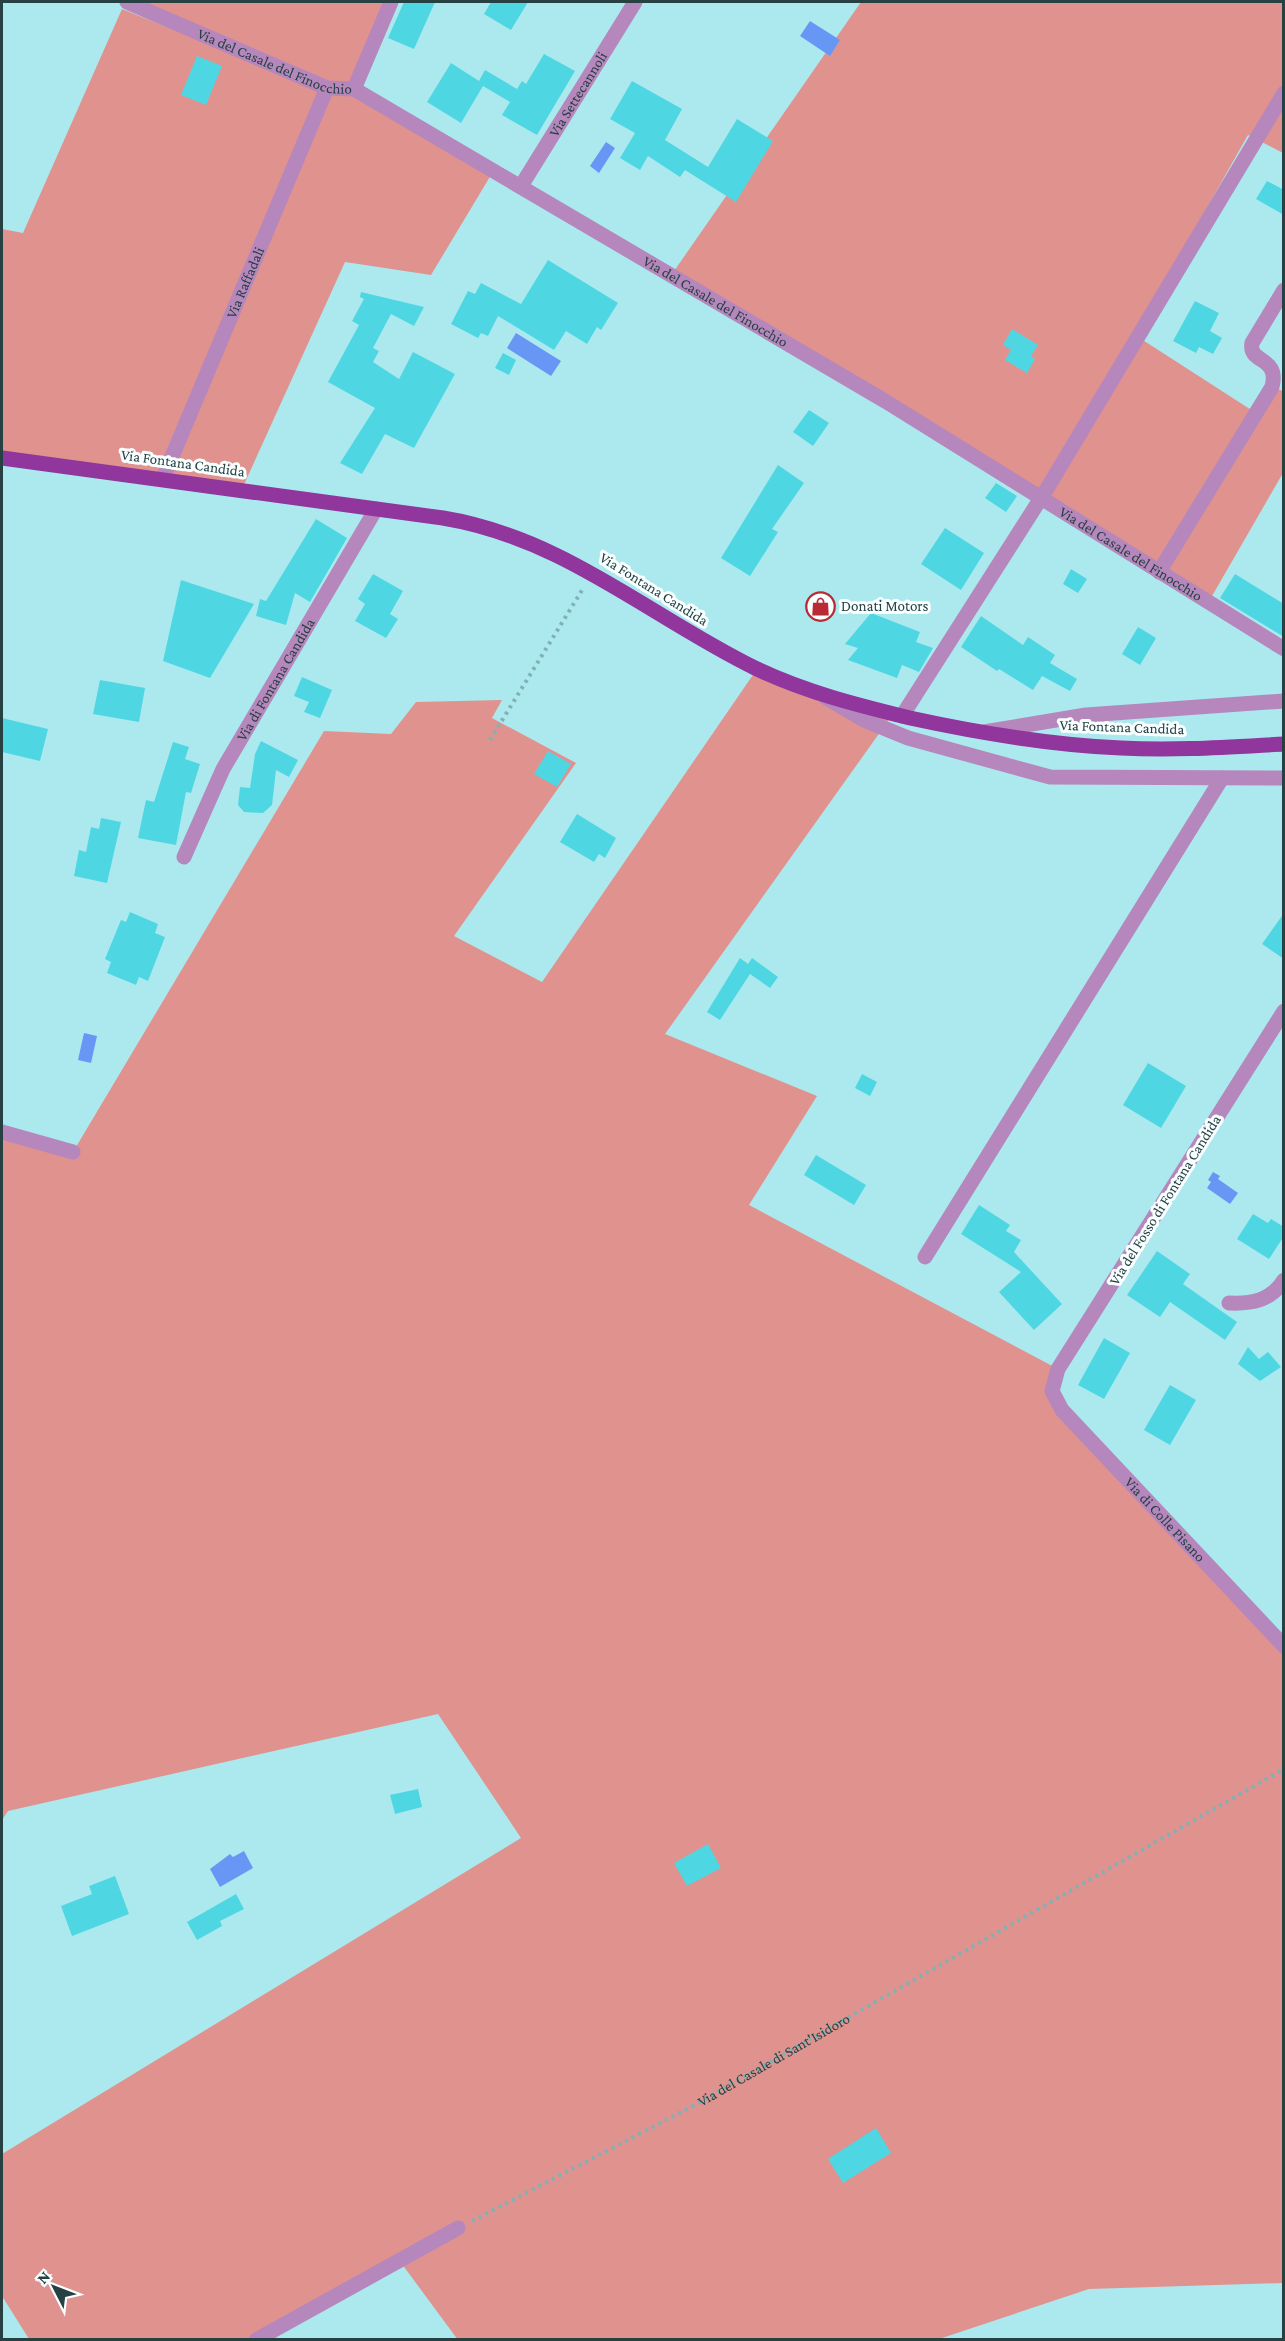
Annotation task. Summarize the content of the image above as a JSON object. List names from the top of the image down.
{
  "streets": {
    "main road": ["Via Fontana Candida"],
    "street": [
      "Via del Casale del Finocchio",
      "Via Settecannoli",
      "Via Raffadali",
      "Via di Fontana Candida",
      "Via del Fosso di Fontana Candida",
      "Via di Colle Pisano"
    ],
    "path": ["Via del Casale di Sant'Isidoro"]
  },
  "crossings": [
    ["Via del Casale del Finocchio", "Via Settecannoli"],
    ["Via del Casale del Finocchio", "Via Raffadali"],
    ["Via Raffadali", "Via Fontana Candida"],
    ["Via Fontana Candida", "Via di Fontana Candida"],
    ["Via del Fosso di Fontana Candida", "Via di Colle Pisano"]
  ],
  "places": {
    "shop": ["Donati Motors"]
  },
  "north": "top left"
}
